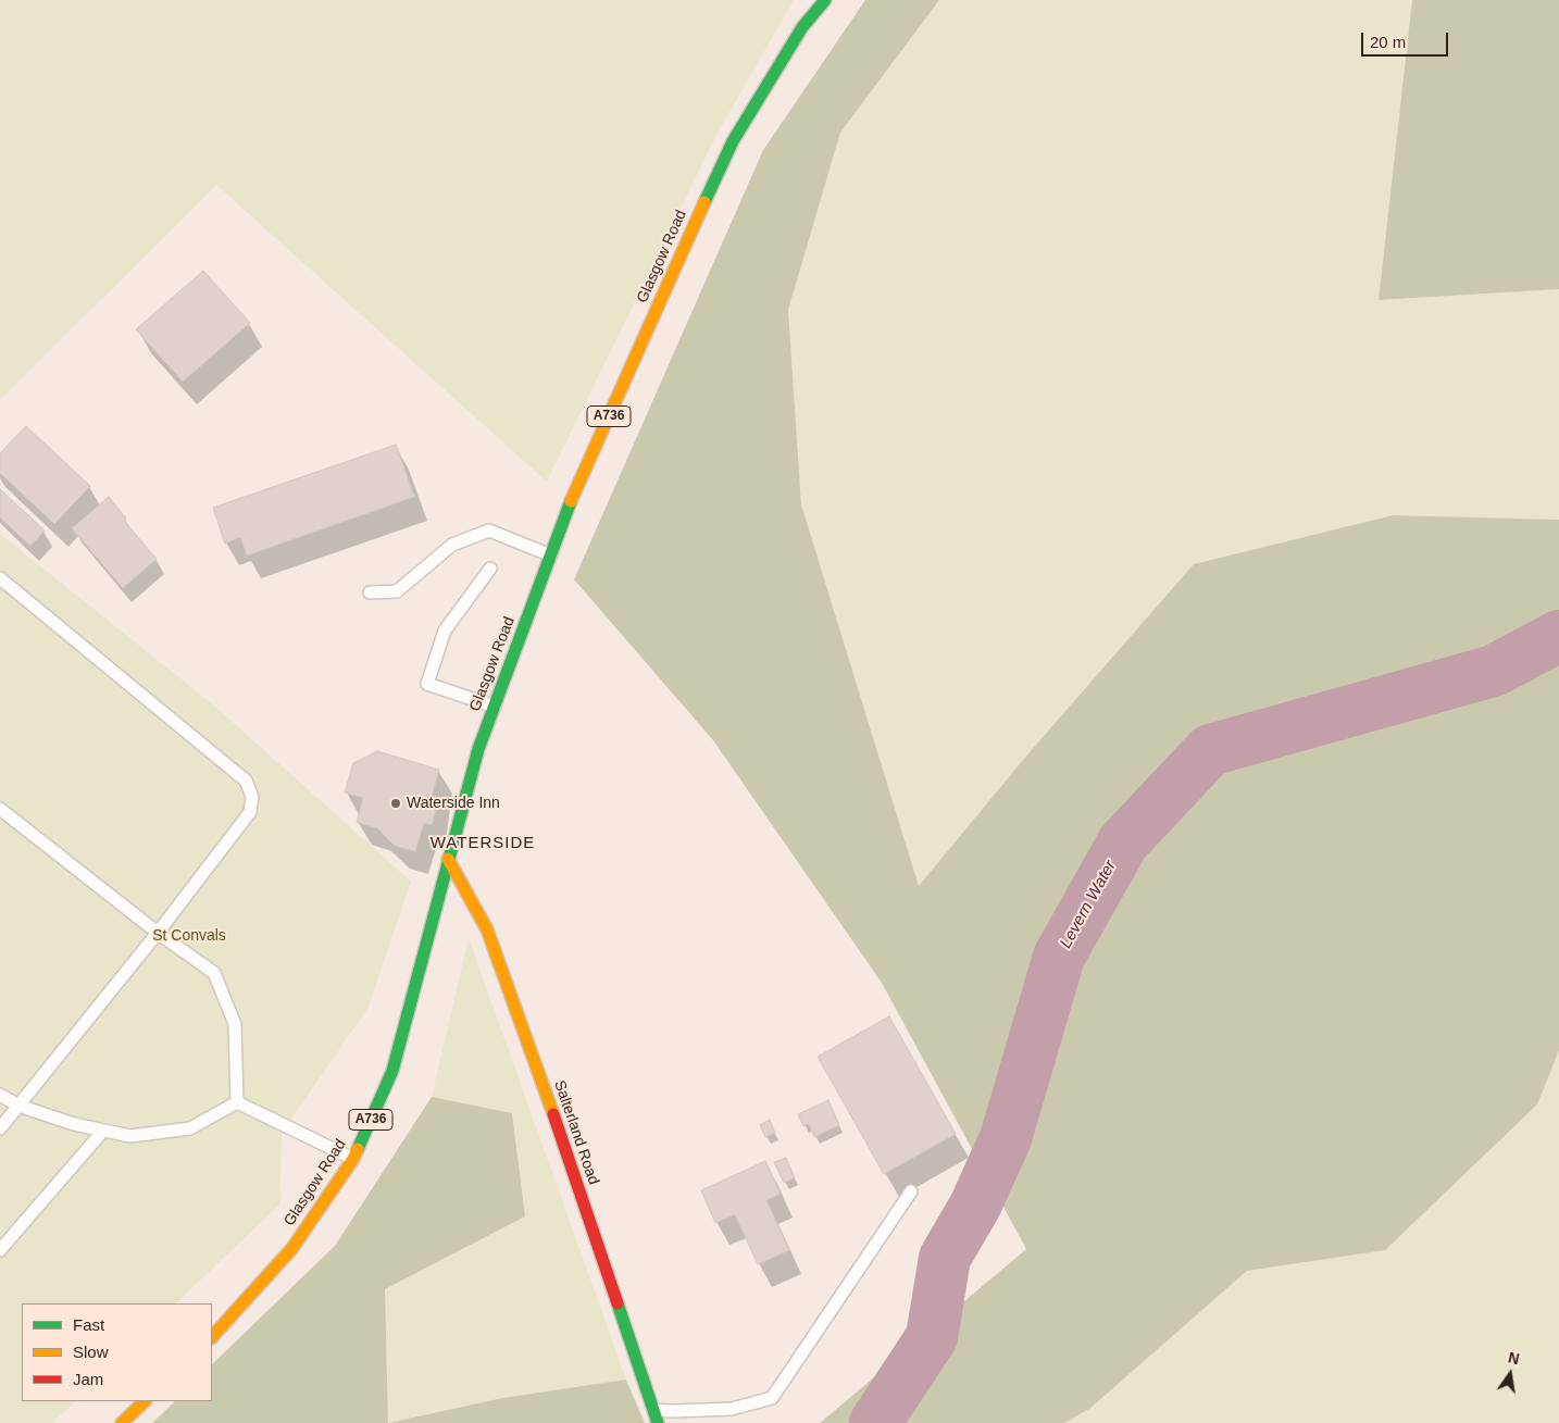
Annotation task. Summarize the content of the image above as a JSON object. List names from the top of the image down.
{
  "streets": {
    "main road": ["Glasgow Road", "A736", "Salterland Road"]
  },
  "crossings": [
    ["Glasgow Road", "Salterland Road"]
  ],
  "districts": ["WATERSIDE"],
  "water": ["Levern Water"],
  "parks": ["St Convals"],
  "places": ["Waterside Inn"],
  "legend": ["Fast", "Slow", "Jam"],
  "scale_bar": "20 m",
  "north": "top"
}
